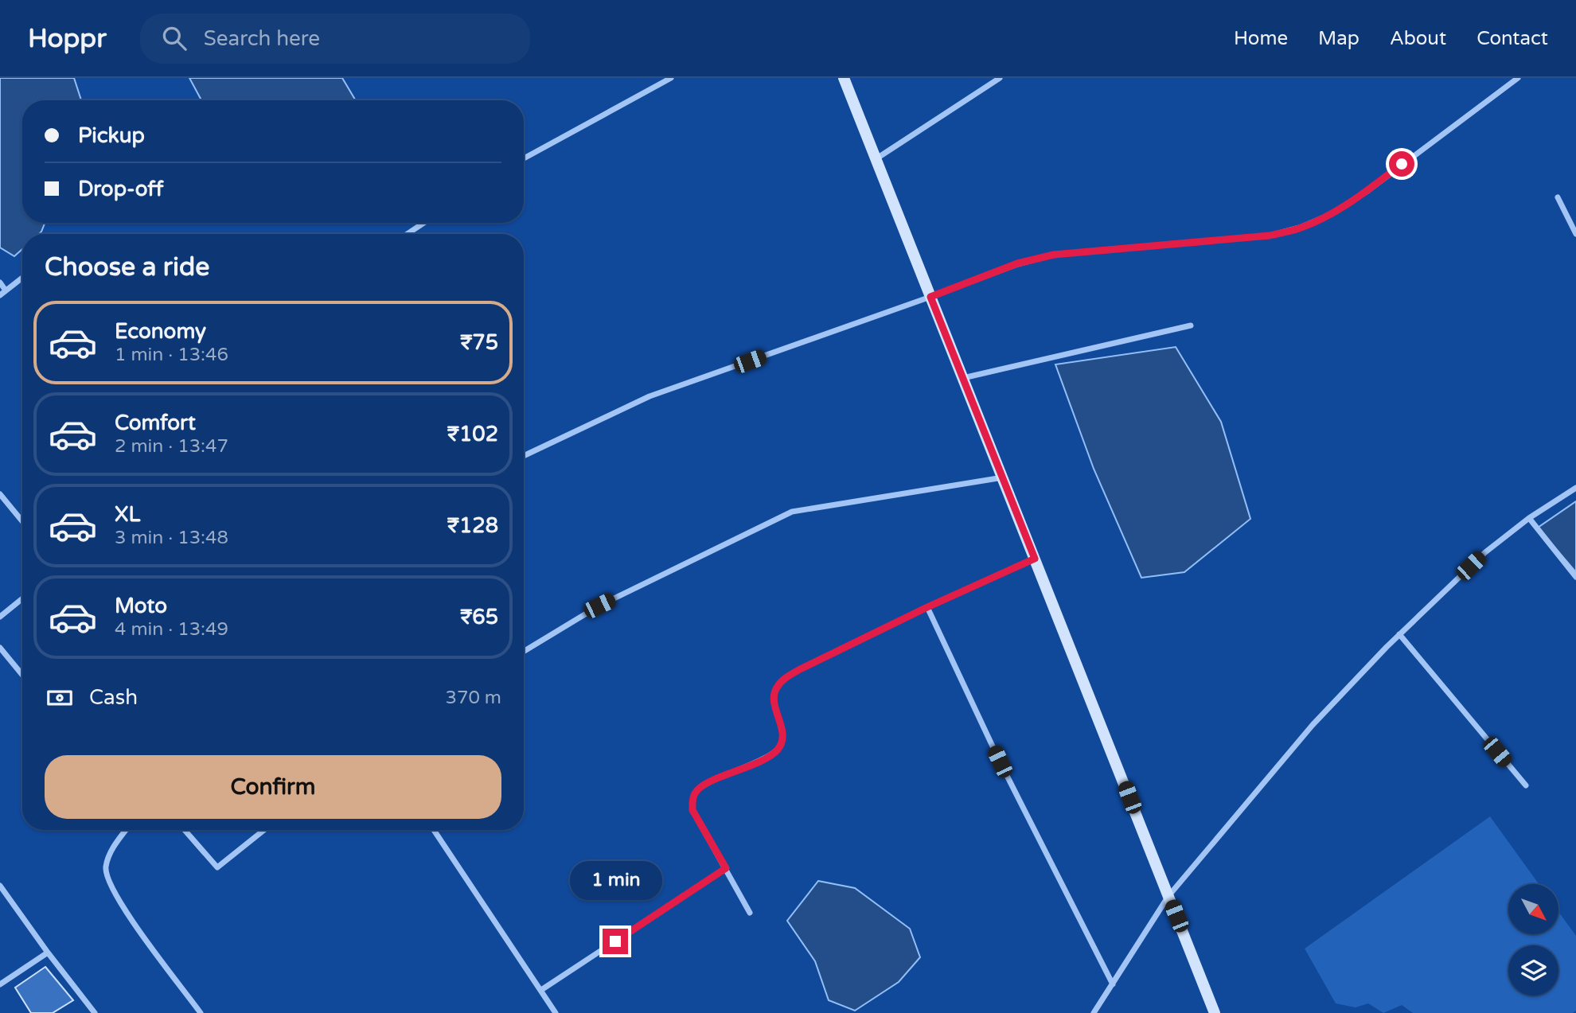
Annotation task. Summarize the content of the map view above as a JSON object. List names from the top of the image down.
{
  "north": "bottom right",
  "page": {
    "header": "Hoppr",
    "search": "Search here",
    "nav": [
      "Home",
      "Map",
      "About",
      "Contact"
    ],
    "banner": ["Pickup", "Drop-off"],
    "heading": "Choose a ride",
    "list": [
      {
        "name": "Economy",
        "note": "1 min · 13:46",
        "value": "₹75"
      },
      {
        "name": "Comfort",
        "note": "2 min · 13:47",
        "value": "₹102"
      },
      {
        "name": "XL",
        "note": "3 min · 13:48",
        "value": "₹128"
      },
      {
        "name": "Moto",
        "note": "4 min · 13:49",
        "value": "₹65"
      }
    ],
    "pay": ["Cash", "370 m"],
    "buttons": "Confirm",
    "bubble": "1 min"
  }
}
